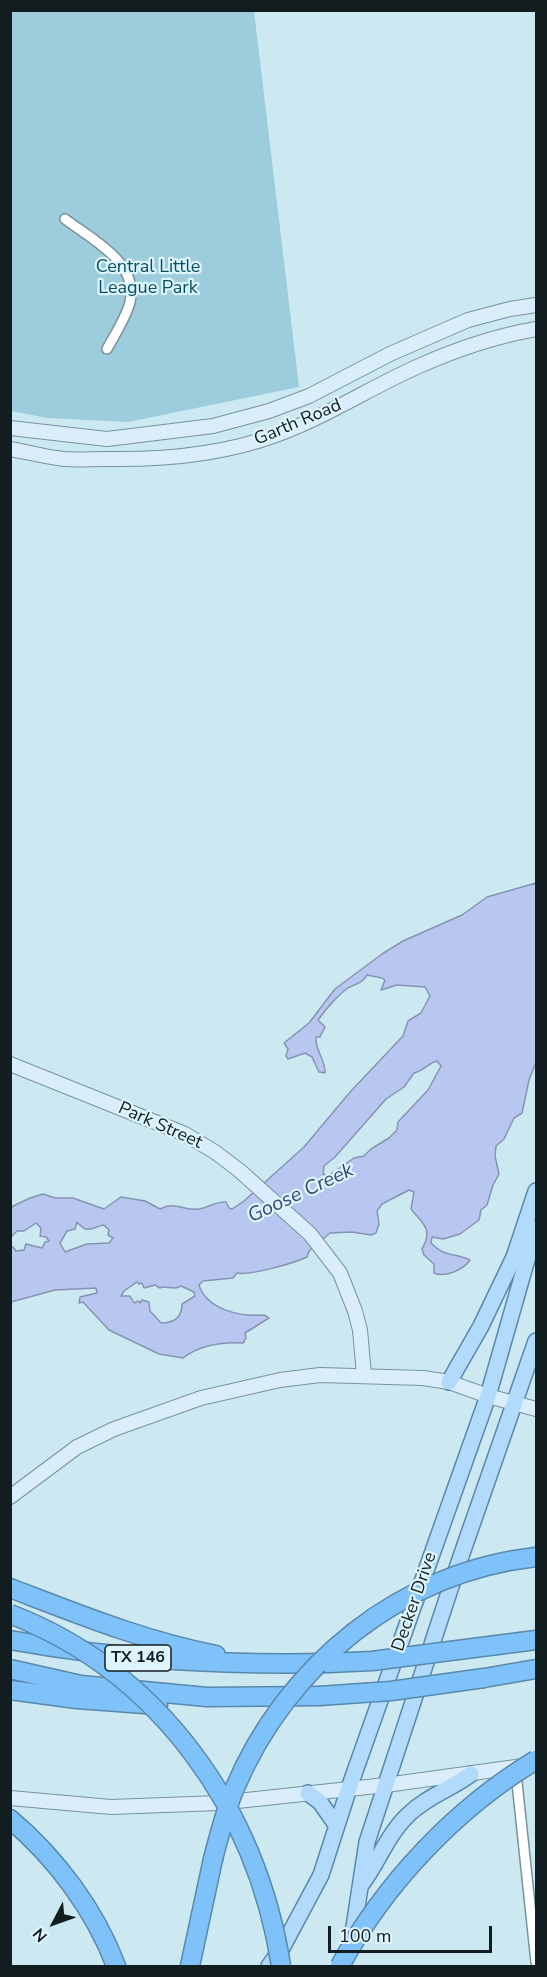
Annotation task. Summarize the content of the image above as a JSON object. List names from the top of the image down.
{
  "streets": {
    "highway": ["TX 146"],
    "main road": ["Garth Road", "Park Street", "Decker Drive"]
  },
  "water": ["Goose Creek"],
  "parks": ["Central Little League Park"],
  "scale_bar": "100 m",
  "north": "bottom left"
}
